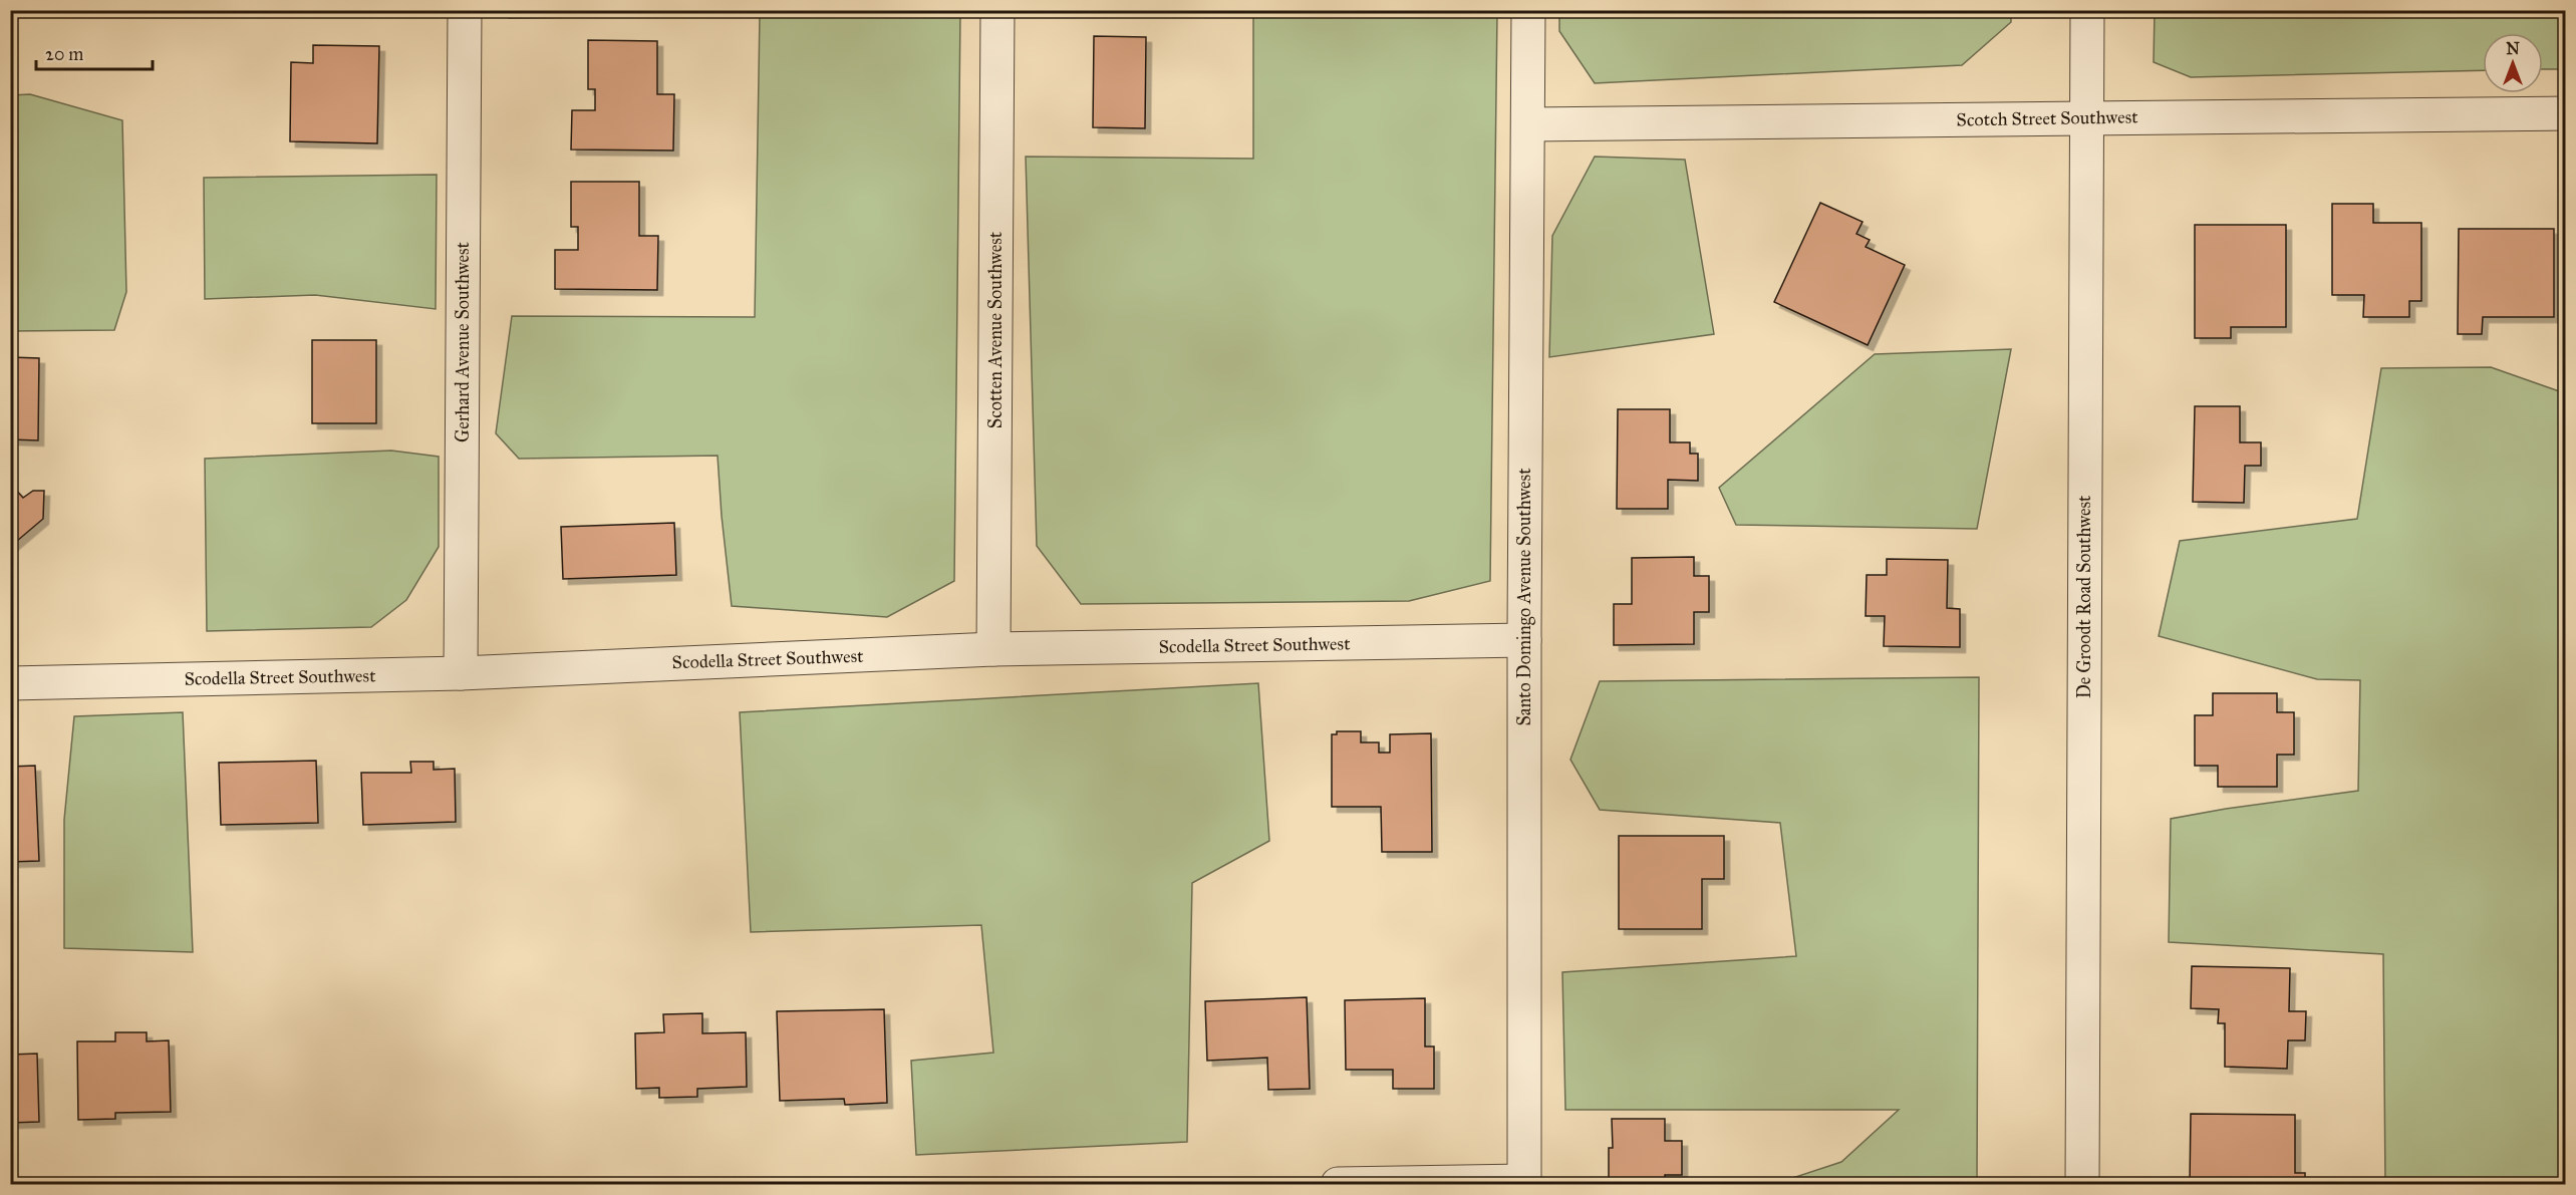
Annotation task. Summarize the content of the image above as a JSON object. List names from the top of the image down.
{
  "streets": {
    "street": [
      "Scotch Street Southwest",
      "Scotten Avenue Southwest",
      "Gerhard Avenue Southwest",
      "Santo Domingo Avenue Southwest",
      "De Groodt Road Southwest",
      "Scodella Street Southwest"
    ]
  },
  "crossings": [
    ["Scotch Street Southwest", "Santo Domingo Avenue Southwest"],
    ["Scotch Street Southwest", "De Groodt Road Southwest"],
    ["Scotten Avenue Southwest", "Scodella Street Southwest"],
    ["Gerhard Avenue Southwest", "Scodella Street Southwest"],
    ["Santo Domingo Avenue Southwest", "Scodella Street Southwest"]
  ],
  "scale_bar": "20 m",
  "north": "top"
}
